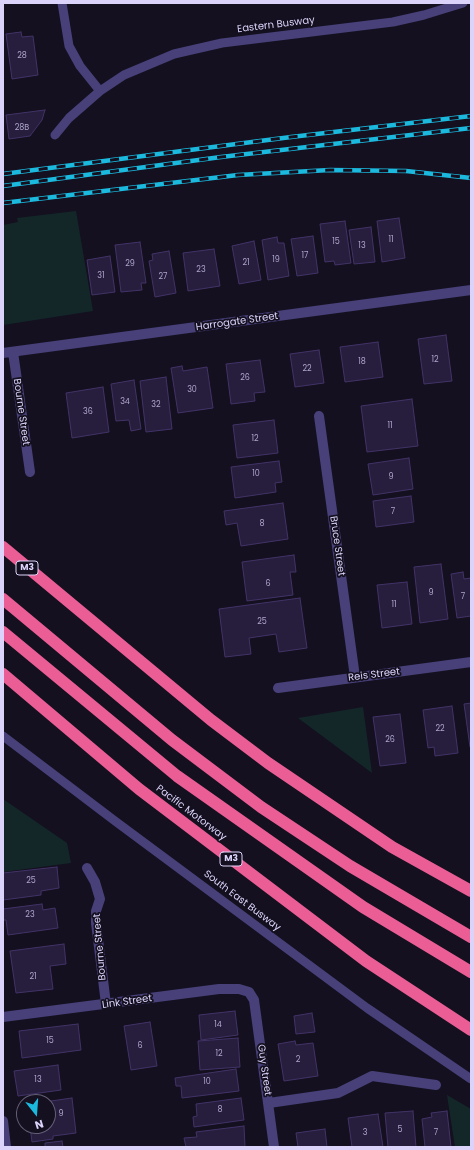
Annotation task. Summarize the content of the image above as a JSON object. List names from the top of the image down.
{
  "streets": {
    "highway": ["M3", "Pacific Motorway"],
    "street": [
      "Harrogate Street",
      "Bourne Street",
      "Bruce Street",
      "Reis Street",
      "Link Street",
      "Guy Street"
    ],
    "lane": ["Eastern Busway", "South East Busway"]
  },
  "crossings": [
    ["Harrogate Street", "Bourne Street"],
    ["Bourne Street", "Link Street"],
    ["Bruce Street", "Reis Street"],
    ["Link Street", "Guy Street"]
  ],
  "house_numbers": [
    "28",
    "28B",
    "11",
    "15",
    "13",
    "17",
    "19",
    "21",
    "29",
    "23",
    "31",
    "27",
    "12",
    "18",
    "22",
    "26",
    "30",
    "34",
    "32",
    "36",
    "11",
    "12",
    "10",
    "9",
    "7",
    "8",
    "6",
    "9",
    "7",
    "11",
    "25",
    "22",
    "26",
    "25",
    "23",
    "21",
    "14",
    "15",
    "6",
    "12",
    "2",
    "13",
    "10",
    "8",
    "9",
    "5",
    "3",
    "7"
  ],
  "north": "bottom"
}
